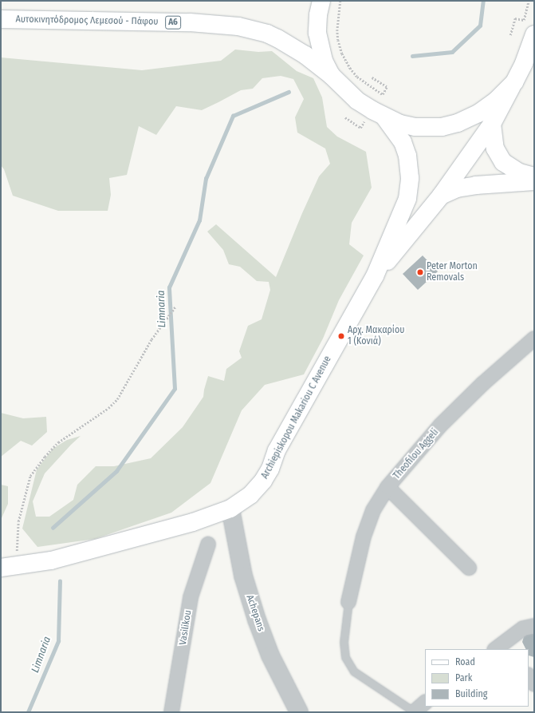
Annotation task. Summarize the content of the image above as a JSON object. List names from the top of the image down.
{
  "streets": {
    "main road": ["Αυτοκινητόδρομος Λεμεσού - Πάφου", "A6", "Archiepiskopou Makariou C Avenue"],
    "street": ["Theofilou Aggeli", "Achepans", "Vasilikou"]
  },
  "crossings": [
    ["Αυτοκινητόδρομος Λεμεσού - Πάφου", "Archiepiskopou Makariou C Avenue"],
    ["Archiepiskopou Makariou C Avenue", "Achepans"]
  ],
  "water": ["Limnaria"],
  "places": ["Peter Morton Removals", "Αρχ. Μακαρίου 1 (Κονιά)"],
  "legend": ["Road", "Park", "Building"]
}
